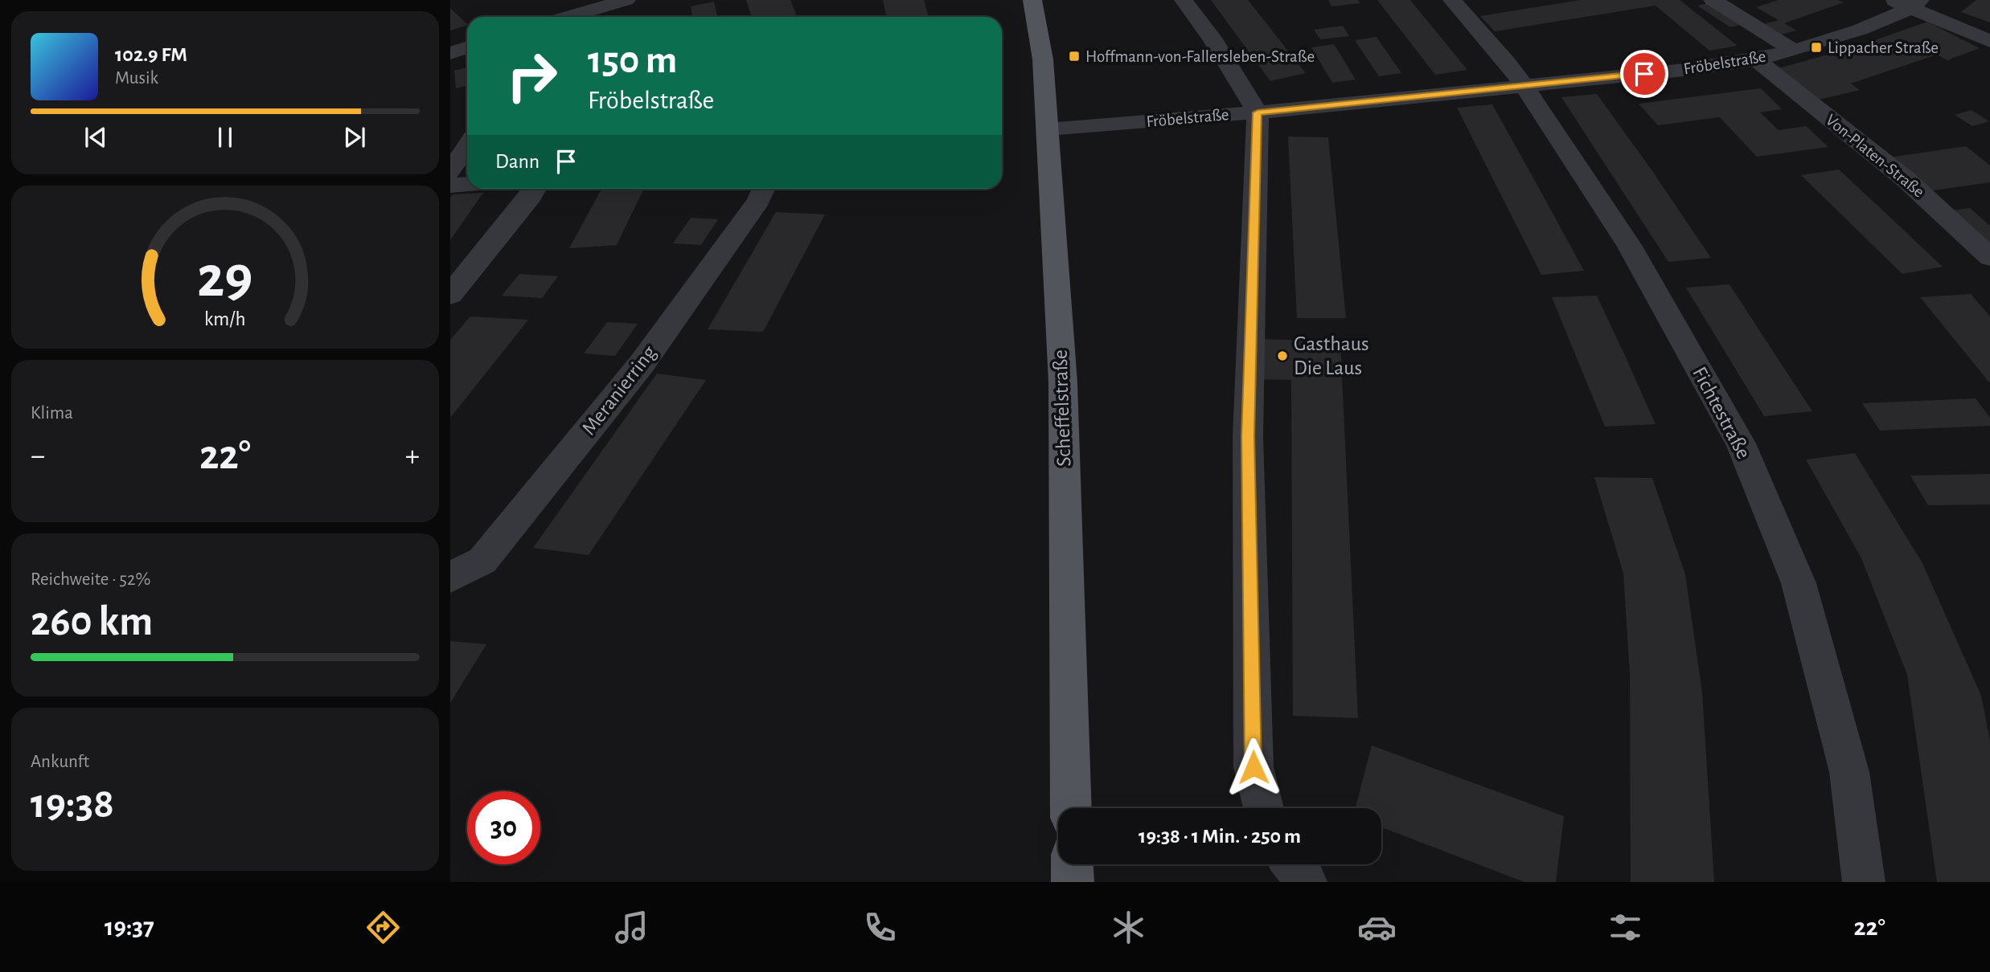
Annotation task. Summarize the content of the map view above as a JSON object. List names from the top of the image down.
{
  "streets": {
    "main road": ["Scheffelstraße"],
    "street": [
      "Fröbelstraße",
      "Von-Platen-Straße",
      "Meranierring",
      "Fichtestraße"
    ]
  },
  "crossings": [
    ["Fröbelstraße", "Von-Platen-Straße"],
    ["Fröbelstraße", "Scheffelstraße"],
    ["Fröbelstraße", "Fichtestraße"]
  ],
  "places": {
    "transit": ["Lippacher Straße", "Hoffmann-von-Fallersleben-Straße"],
    "other": ["Gasthaus Die Laus"]
  },
  "page": {
    "turn": ["150 m", "Fröbelstraße"],
    "song": ["102.9 FM", "Musik"],
    "then": "Dann",
    "tile": [
      "Klima",
      ["Reichweite · 52%", "260 km"],
      ["Ankunft", "19:38"]
    ],
    "heat": ["−", "22°", "+"],
    "limit": "30",
    "trip": "19:38 · 1 Min. · 250 m",
    "tabs": ["19:37", "22°"],
    "gauge": ["29", "km/h"]
  }
}
